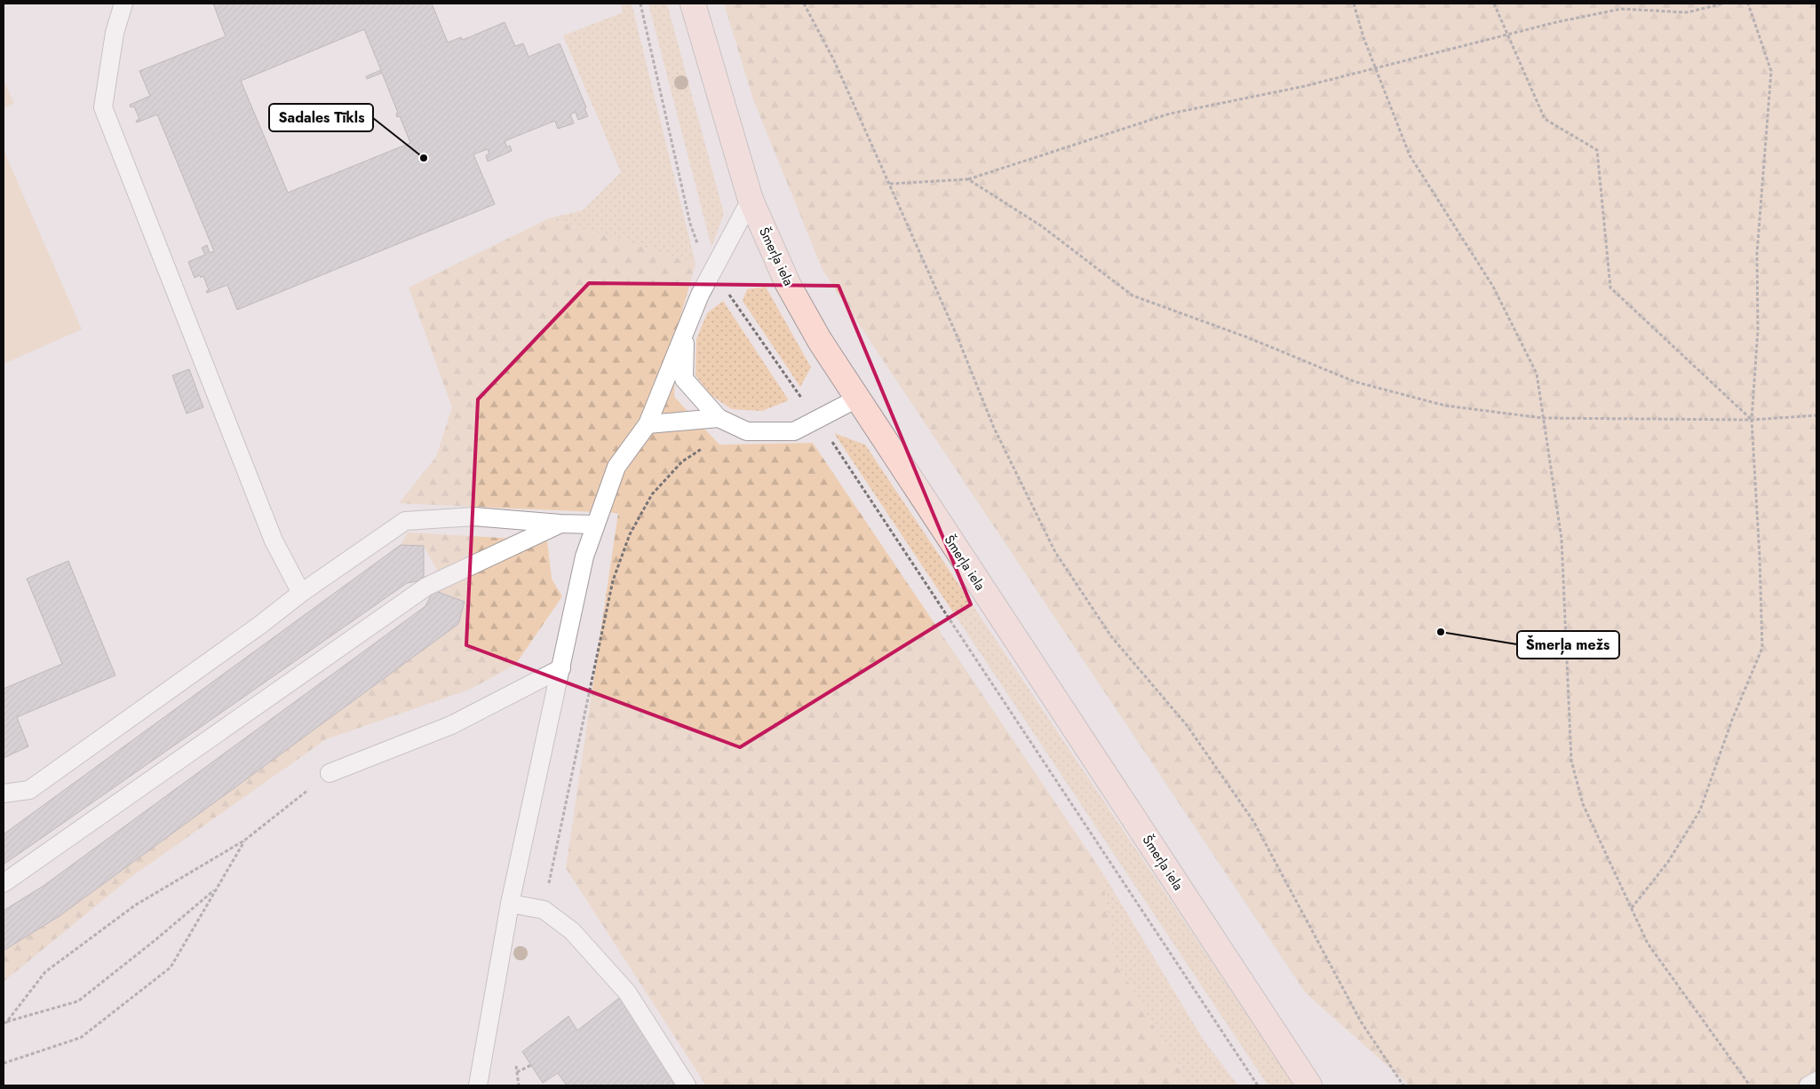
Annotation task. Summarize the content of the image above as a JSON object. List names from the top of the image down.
{
  "streets": {
    "street": ["Šmerļa iela"]
  },
  "places": ["Sadales Tīkls", "Šmerļa mežs"]
}
